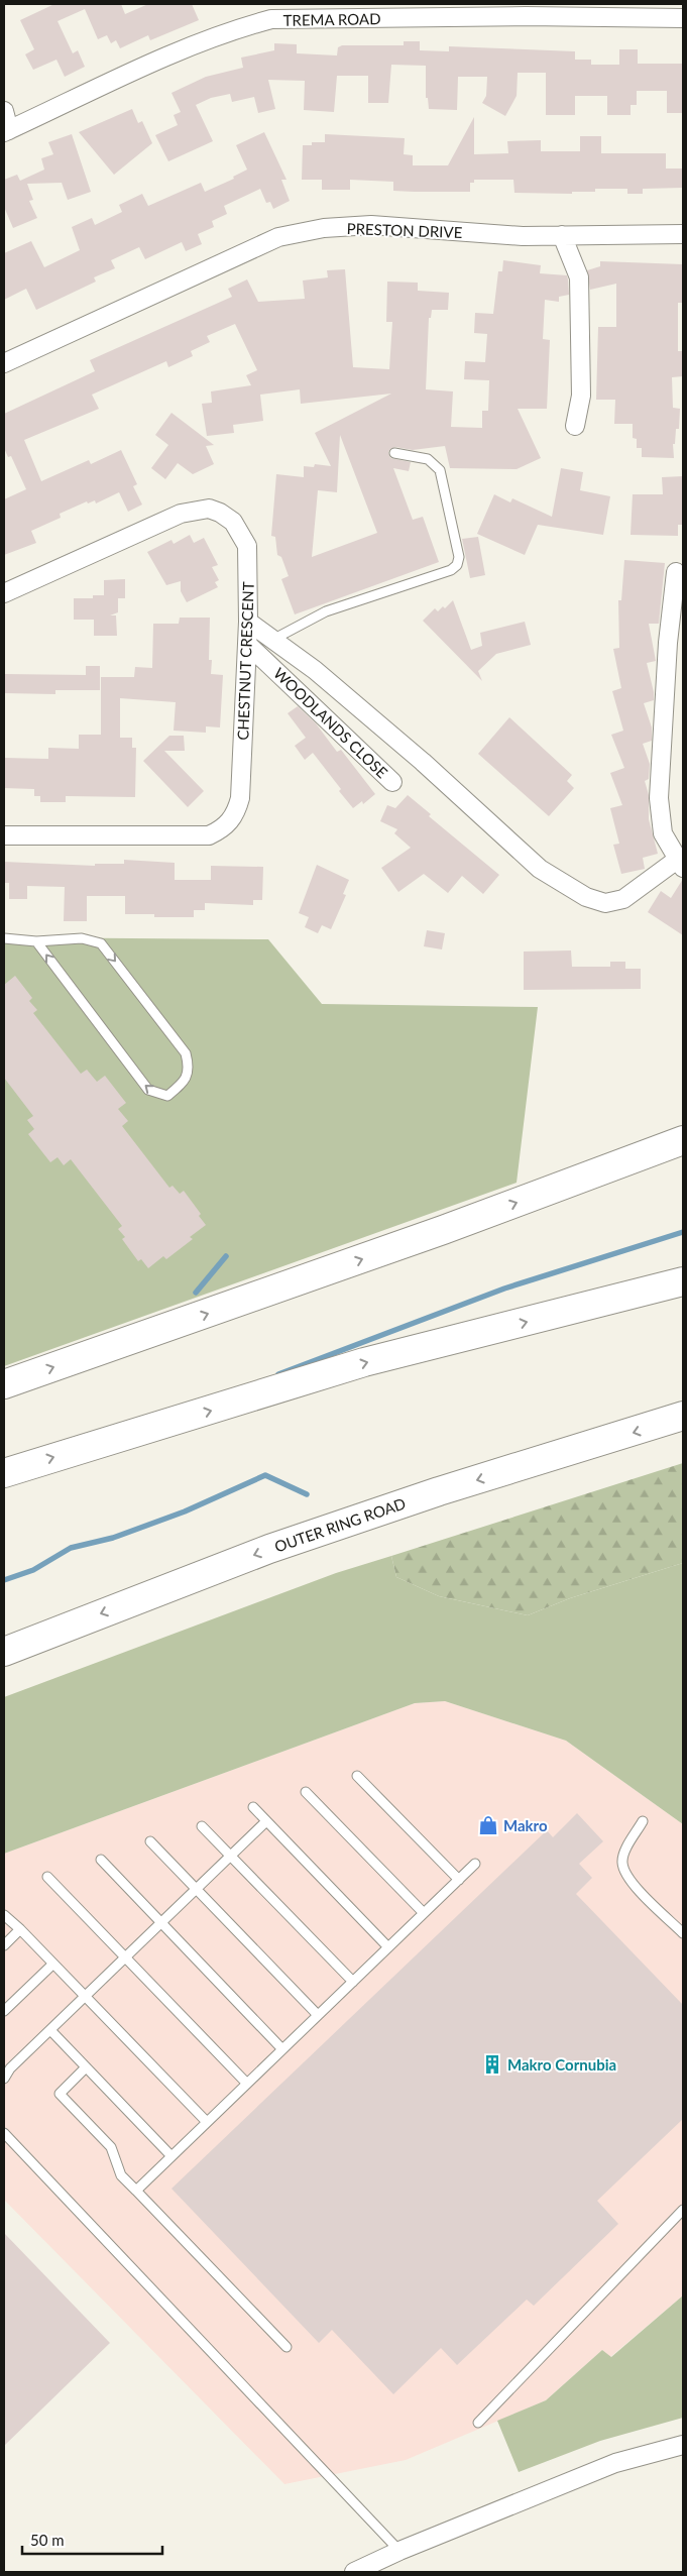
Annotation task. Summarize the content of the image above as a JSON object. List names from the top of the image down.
{
  "streets": {
    "highway": ["OUTER RING ROAD"],
    "street": [
      "TREMA ROAD",
      "PRESTON DRIVE",
      "CHESTNUT CRESCENT",
      "WOODLANDS CLOSE"
    ]
  },
  "crossings": [
    ["CHESTNUT CRESCENT", "WOODLANDS CLOSE"]
  ],
  "places": {
    "shop": ["Makro"],
    "building": ["Makro Cornubia"]
  },
  "scale_bar": "50 m"
}
